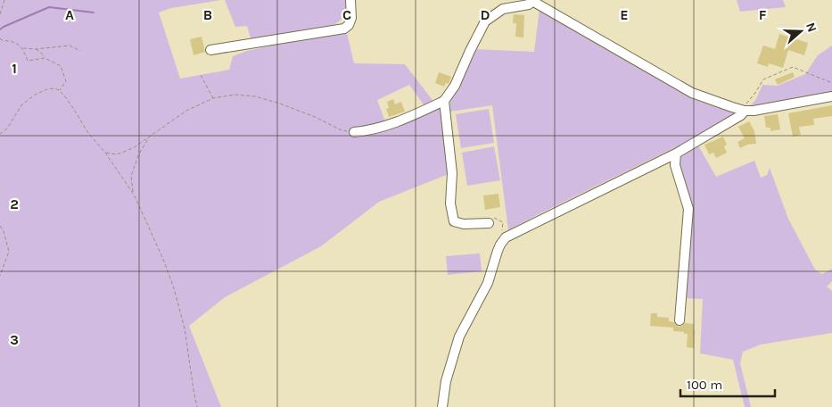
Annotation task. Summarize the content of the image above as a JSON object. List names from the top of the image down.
{
  "scale_bar": "100 m",
  "north": "right",
  "grid": {
    "columns": [
      "A",
      "B",
      "C",
      "D",
      "E",
      "F"
    ],
    "rows": ["1", "2", "3"]
  }
}
